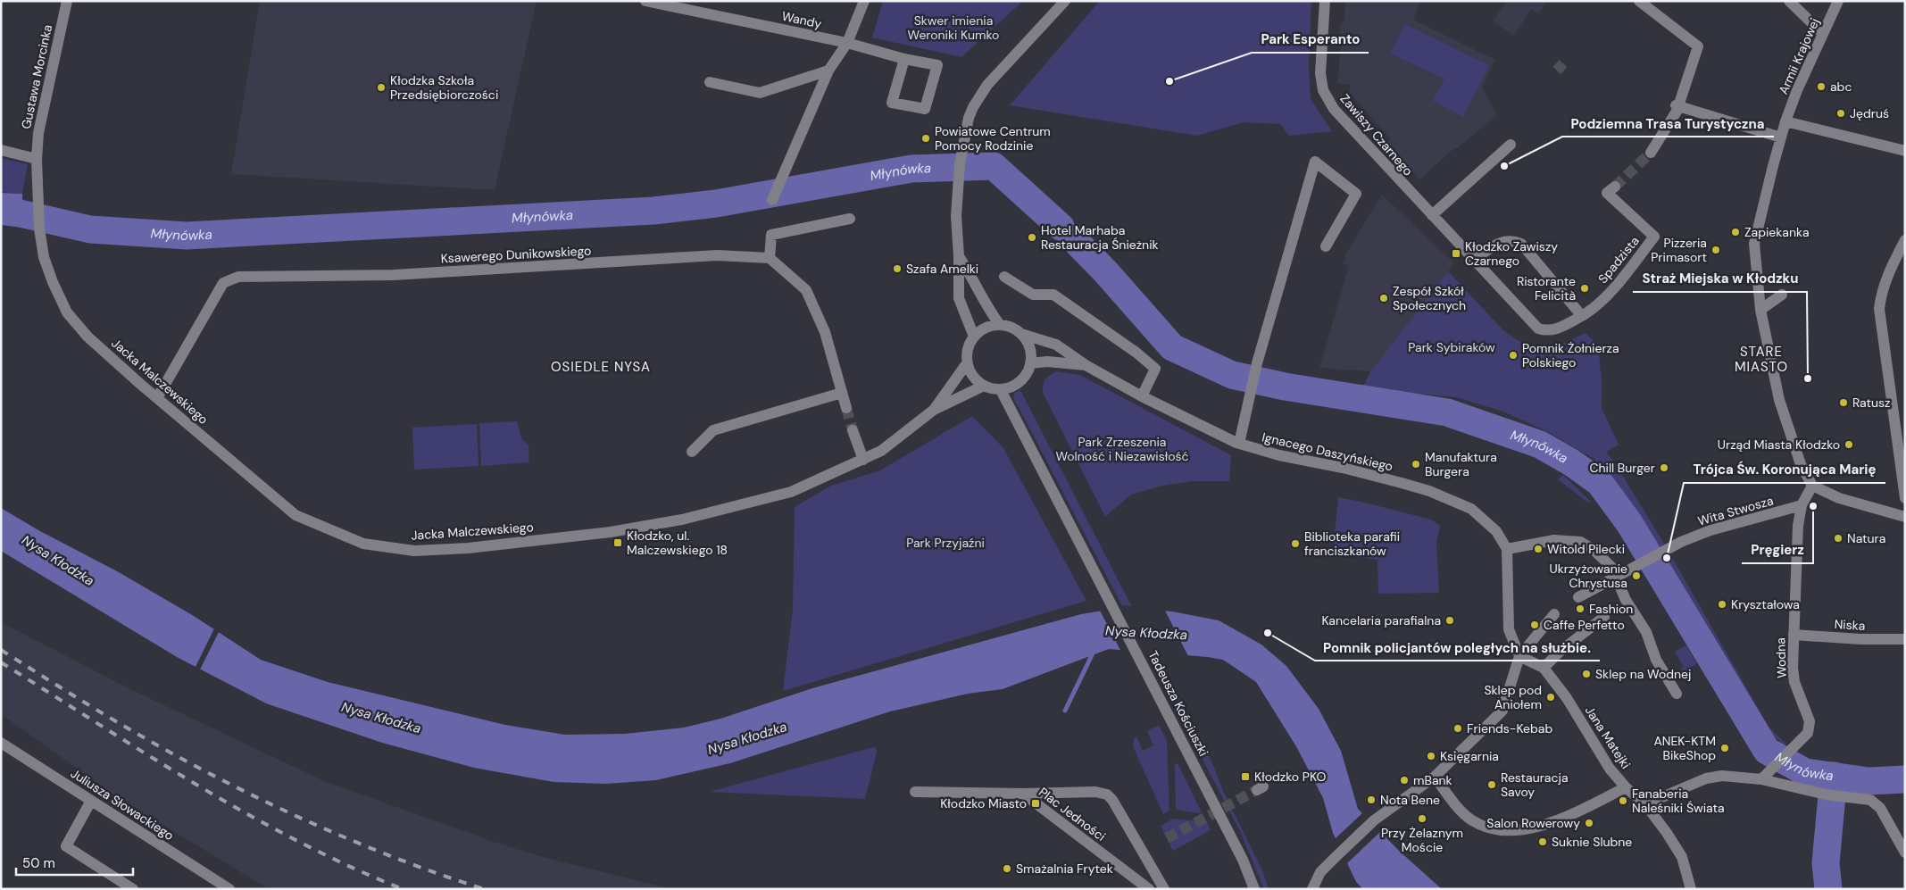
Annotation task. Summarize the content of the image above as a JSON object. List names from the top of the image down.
{
  "streets": {
    "street": [
      "Wandy",
      "Armii Krajowej",
      "Gustawa Morcinka",
      "Zawiszy Czarnego",
      "Ksawerego Dunikowskiego",
      "Spadzista",
      "Jacka Malczewskiego",
      "Ignacego Daszyńskiego",
      "Wita Stwosza",
      "Niska",
      "Wodna",
      "Tadeusza Kościuszki",
      "Jana Matejki",
      "Juliusza Słowackiego",
      "Plac Jedności"
    ]
  },
  "crossings": [
    ["Armii Krajowej", "Wodna"],
    ["Gustawa Morcinka", "Jacka Malczewskiego"],
    ["Zawiszy Czarnego", "Spadzista"],
    ["Ksawerego Dunikowskiego", "Jacka Malczewskiego"],
    ["Jacka Malczewskiego", "Ignacego Daszyńskiego"],
    ["Jacka Malczewskiego", "Tadeusza Kościuszki"],
    ["Ignacego Daszyńskiego", "Tadeusza Kościuszki"],
    ["Wita Stwosza", "Wodna"],
    ["Niska", "Wodna"]
  ],
  "districts": ["STARE MIASTO", "OSIEDLE NYSA"],
  "water": ["Młynówka", "Nysa Kłodzka"],
  "parks": [
    "Skwer imienia Weroniki Kumko",
    "Park Sybiraków",
    "Park Zrzeszenia Wolność i Niezawisłość",
    "Park Przyjaźni"
  ],
  "places": {
    "other": [
      "Park Esperanto",
      "abc",
      "Kłodzka Szkoła Przedsiębiorczości",
      "Jędruś",
      "Powiatowe Centrum Pomocy Rodzinie",
      "Podziemna Trasa Turystyczna",
      "Zapiekanka",
      "Hotel Marhaba Restauracja Śnieżnik",
      "Pizzeria Primasort",
      "Szafa Amelki",
      "Ristorante Felicità",
      "Zespół Szkół Społecznych",
      "Pomnik Żołnierza Polskiego",
      "Straż Miejska w Kłodzku",
      "Ratusz",
      "Urząd Miasta Kłodzko",
      "Manufaktura Burgera",
      "Chill Burger",
      "Pręgierz",
      "Natura",
      "Biblioteka parafii franciszkanów",
      "Witold Pilecki",
      "Trójca Św. Koronująca Marię",
      "Ukrzyżowanie Chrystusa",
      "Kryształowa",
      "Fashion",
      "Kancelaria parafialna",
      "Caffe Perfetto",
      "Pomnik policjantów poległych na służbie.",
      "Sklep na Wodnej",
      "Sklep pod Aniołem",
      "Friends-Kebab",
      "ANEK-KTM BikeShop",
      "Księgarnia",
      "mBank",
      "Restauracja Savoy",
      "Nota Bene",
      "Fanaberia Naleśniki Świata",
      "Przy Żelaznym Moście",
      "Salon Rowerowy",
      "Suknie Slubne",
      "Smażalnia Frytek"
    ],
    "transit": [
      "Kłodzko Zawiszy Czarnego",
      "Kłodzko, ul. Malczewskiego 18",
      "Kłodzko PKO",
      "Kłodzko Miasto"
    ]
  },
  "scale_bar": "50 m"
}
